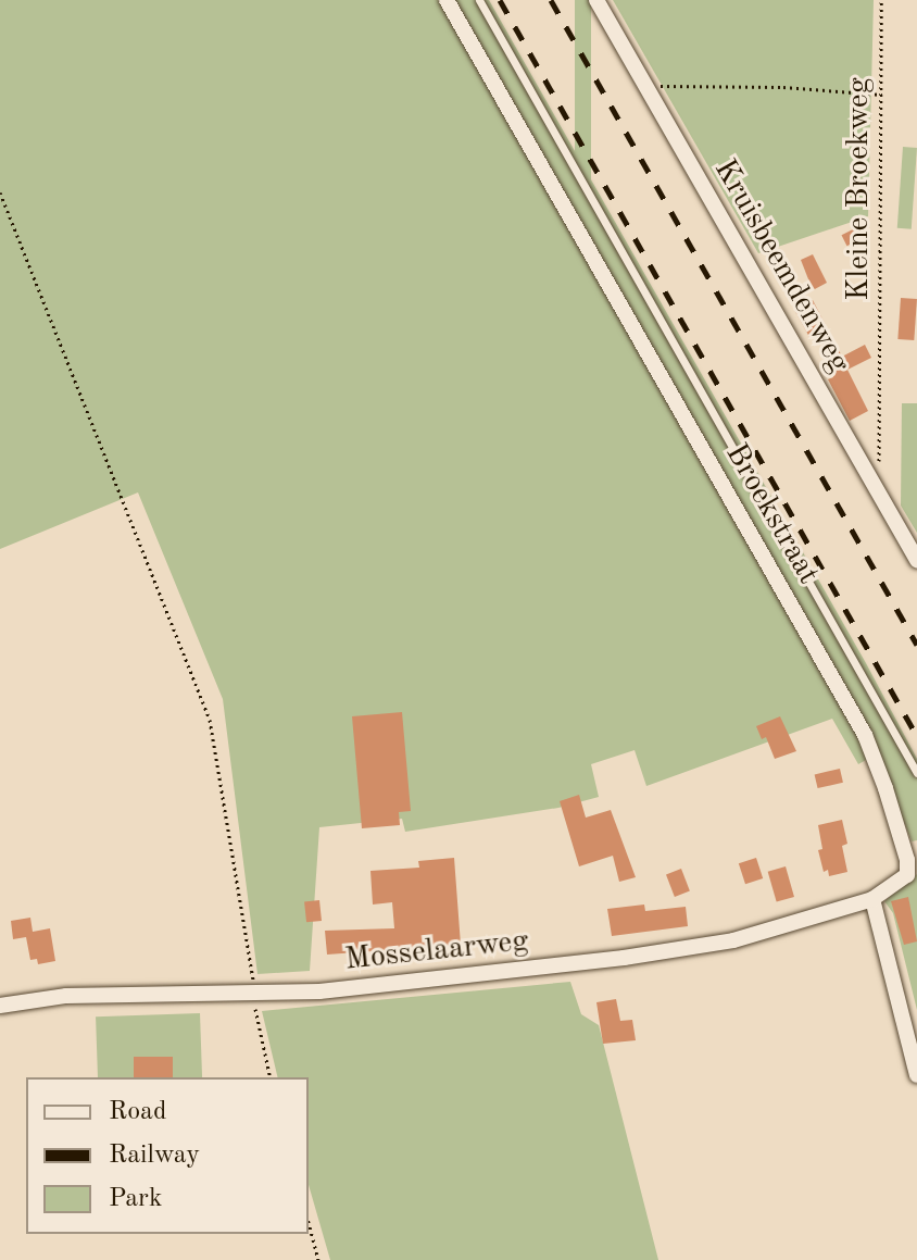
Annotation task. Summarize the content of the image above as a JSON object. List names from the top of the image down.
{
  "streets": {
    "street": ["Kruisbeemdenweg", "Broekstraat", "Mosselaarweg"],
    "path": ["Kleine Broekweg"]
  },
  "crossings": [
    ["Kleine Broekweg", "Kruisbeemdenweg"],
    ["Broekstraat", "Mosselaarweg"]
  ],
  "legend": ["Road", "Railway", "Park"]
}
